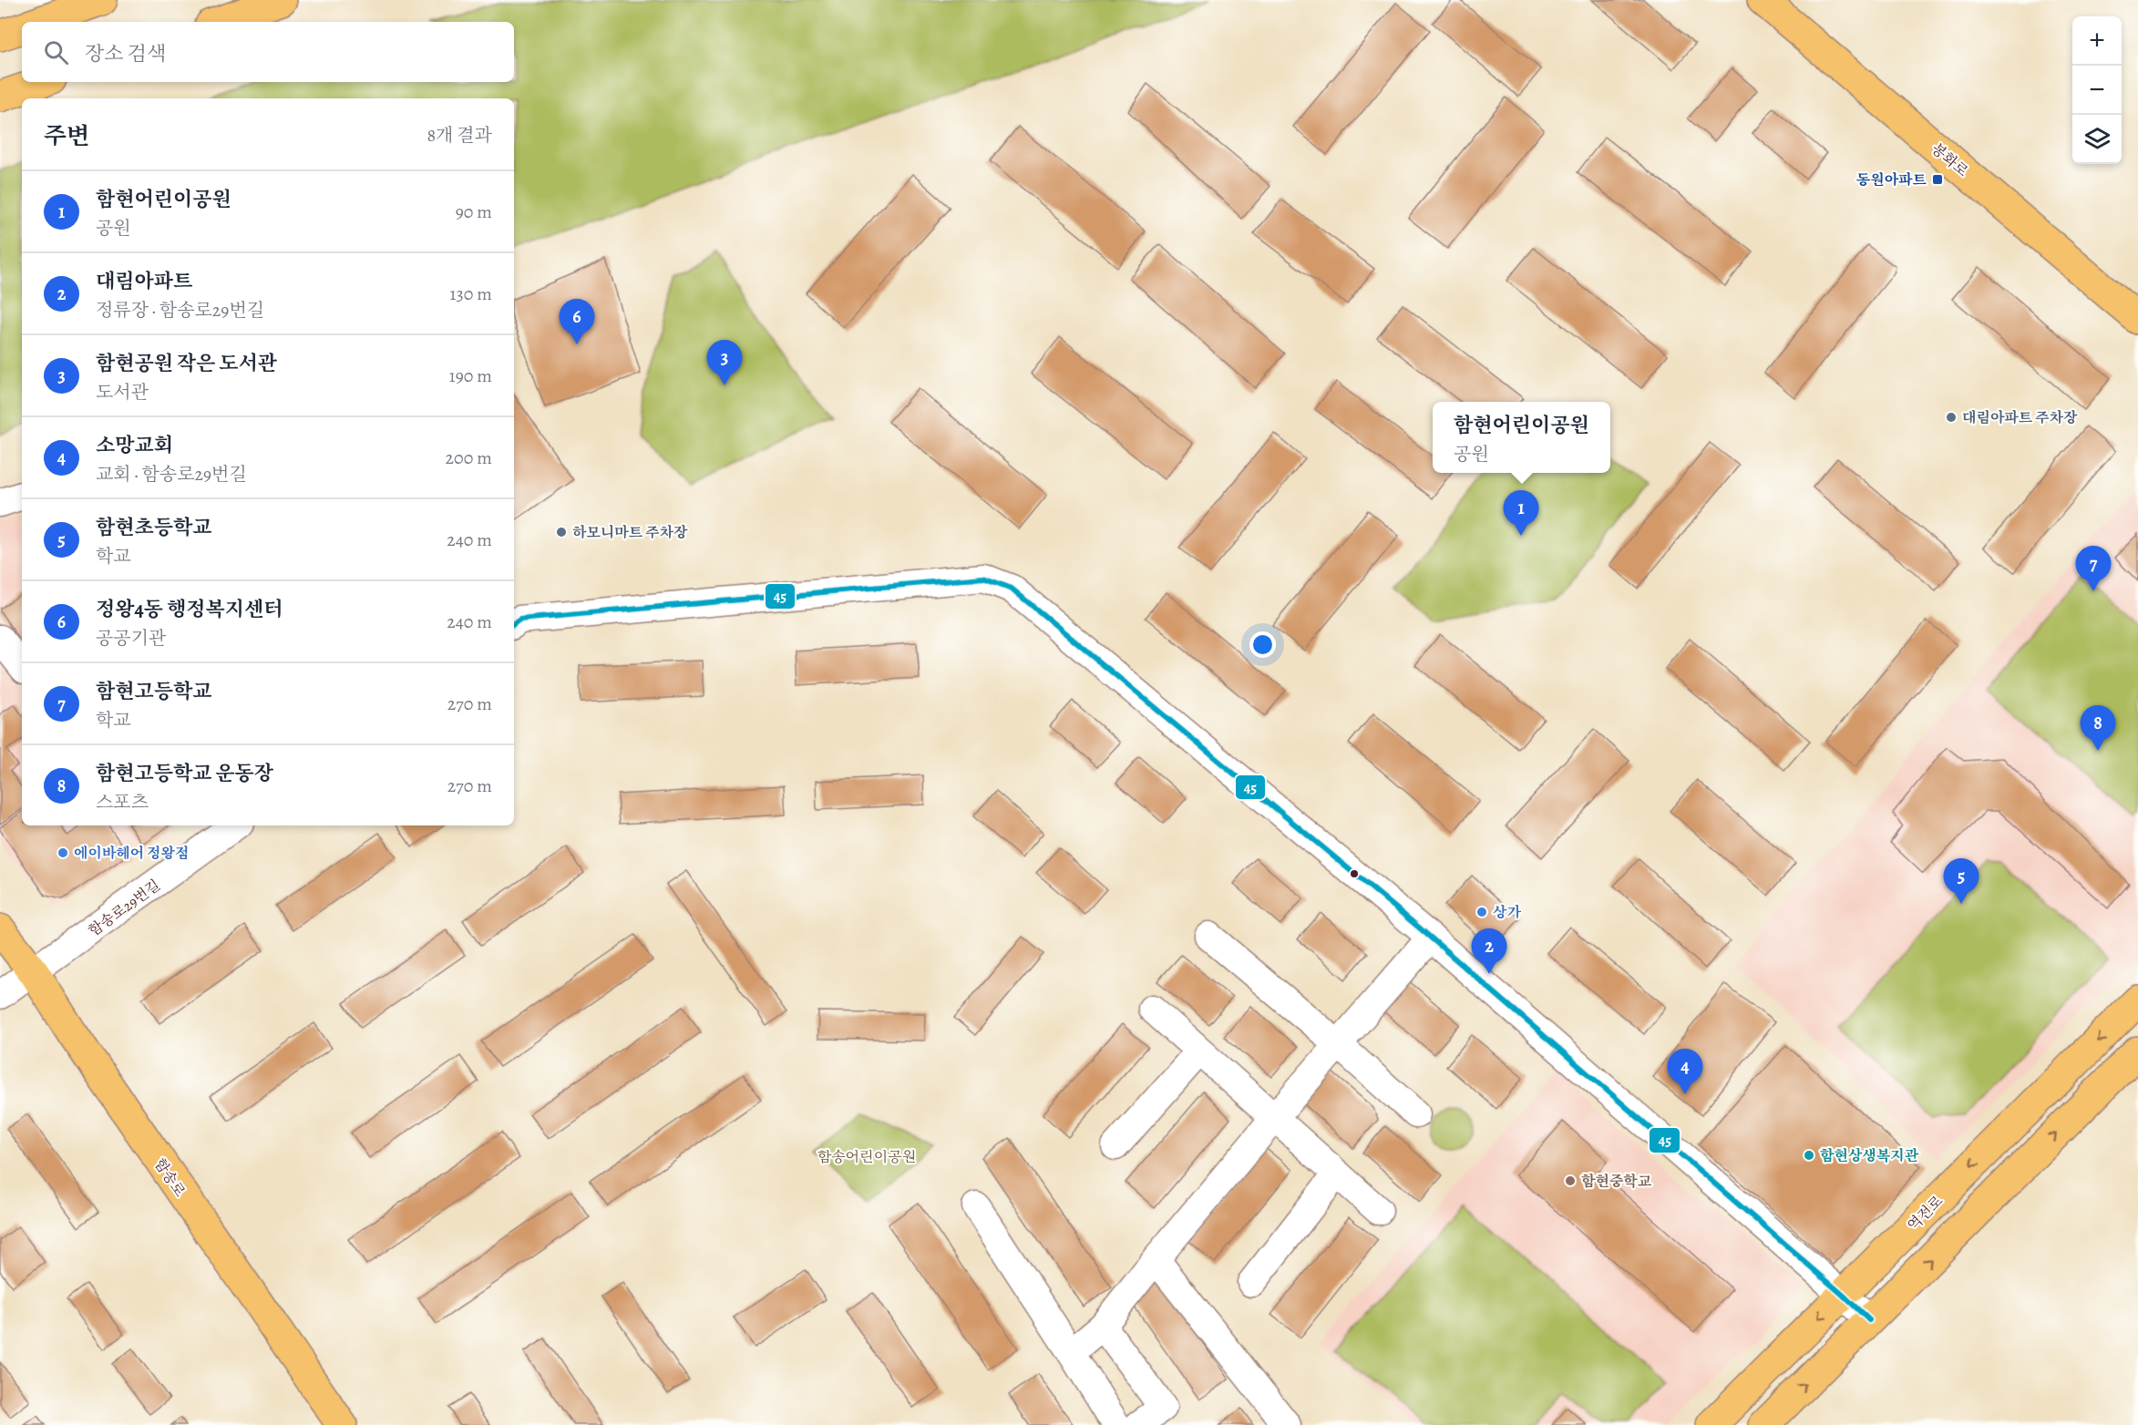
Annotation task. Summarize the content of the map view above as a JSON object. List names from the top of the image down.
{
  "streets": {
    "main road": ["봉화로", "함송로", "역전로"],
    "street": ["함송로29번길"]
  },
  "crossings": [
    ["함송로29번길", "함송로"]
  ],
  "parks": ["함송어린이공원"],
  "places": {
    "transit": ["동원아파트"],
    "other": [
      "대림아파트 주차장",
      "하모니마트 주차장",
      "에이바헤어 정왕점",
      "상가",
      "함현상생복지관",
      "함현중학교"
    ]
  },
  "lines": ["transit line 45"],
  "page": {
    "map_buttons": ["+", "−"],
    "search": "장소 검색",
    "heading": ["주변", "8개 결과"],
    "list": [
      {
        "mark": "1",
        "name": "함현어린이공원",
        "note": "공원",
        "value": "90 m"
      },
      {
        "mark": "2",
        "name": "대림아파트",
        "note": "정류장 · 함송로29번길",
        "value": "130 m"
      },
      {
        "mark": "3",
        "name": "함현공원 작은 도서관",
        "note": "도서관",
        "value": "190 m"
      },
      {
        "mark": "4",
        "name": "소망교회",
        "note": "교회 · 함송로29번길",
        "value": "200 m"
      },
      {
        "mark": "5",
        "name": "함현초등학교",
        "note": "학교",
        "value": "240 m"
      },
      {
        "mark": "6",
        "name": "정왕4동 행정복지센터",
        "note": "공공기관",
        "value": "240 m"
      },
      {
        "mark": "7",
        "name": "함현고등학교",
        "note": "학교",
        "value": "270 m"
      },
      {
        "mark": "8",
        "name": "함현고등학교 운동장",
        "note": "스포츠",
        "value": "270 m"
      }
    ],
    "pins": [
      "6",
      "3",
      "1",
      "7",
      "8",
      "5",
      "2",
      "4"
    ],
    "popup": ["함현어린이공원", "공원"]
  }
}
